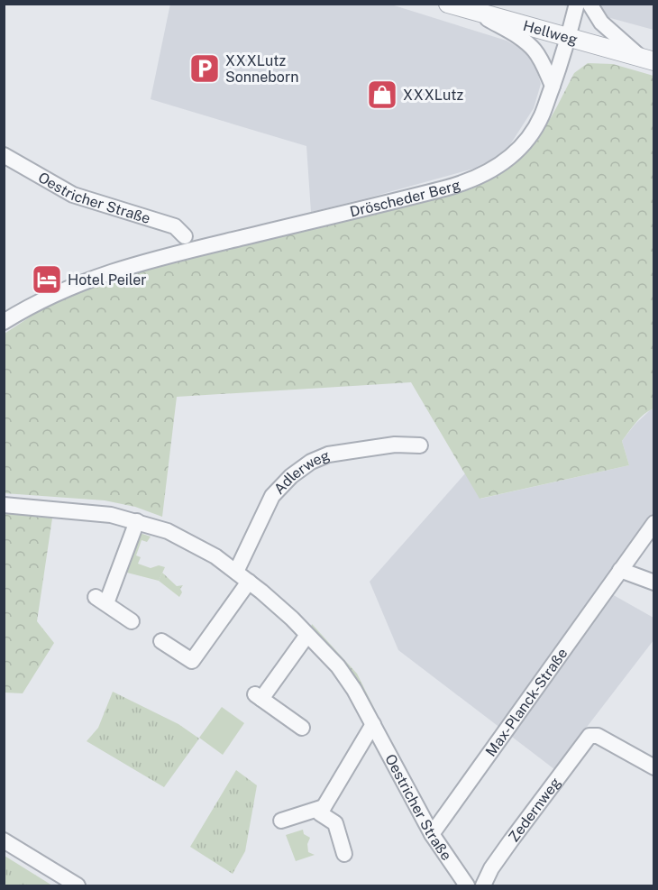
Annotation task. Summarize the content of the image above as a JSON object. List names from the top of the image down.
{
  "streets": {
    "street": [
      "Hellweg",
      "Oestricher Straße",
      "Dröscheder Berg",
      "Adlerweg",
      "Max-Planck-Straße",
      "Zedernweg"
    ]
  },
  "crossings": [
    ["Hellweg", "Dröscheder Berg"],
    ["Oestricher Straße", "Adlerweg"],
    ["Oestricher Straße", "Max-Planck-Straße"]
  ],
  "places": {
    "parking": ["XXXLutz Sonneborn"],
    "shop": ["XXXLutz"],
    "hotel": ["Hotel Peiler"]
  }
}
